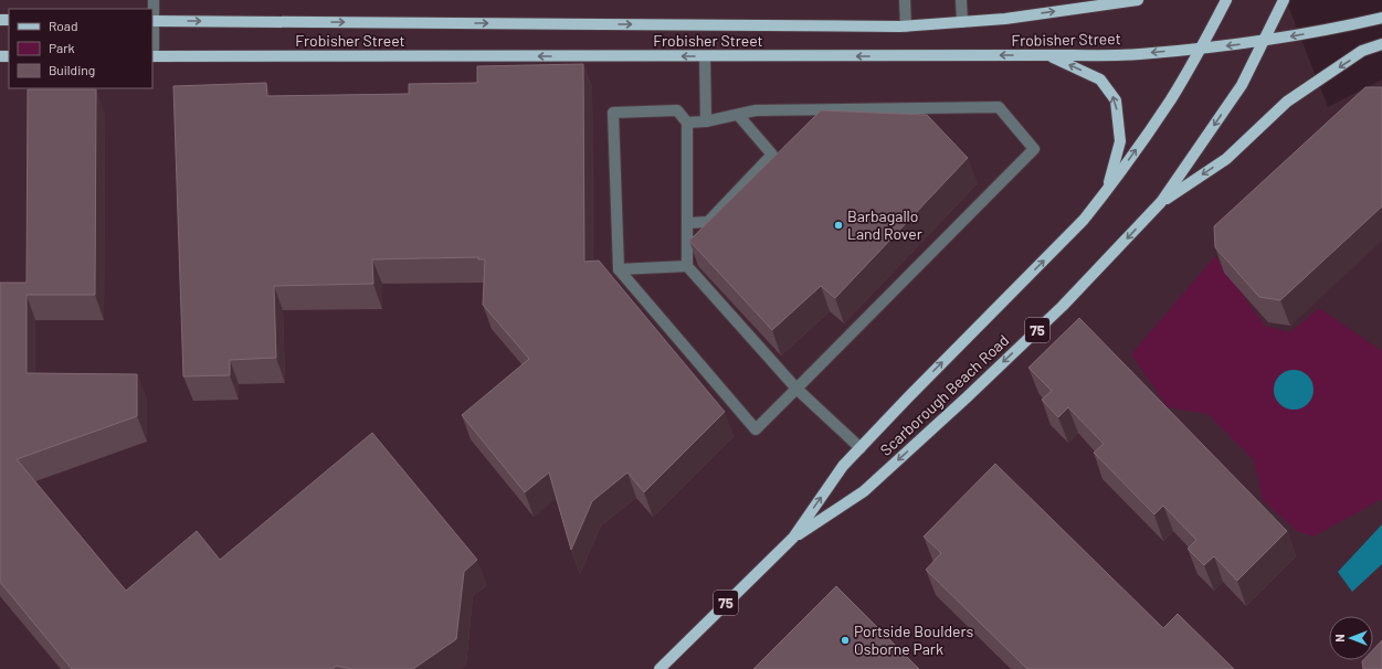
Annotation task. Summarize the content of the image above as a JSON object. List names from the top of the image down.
{
  "streets": {
    "main road": ["Frobisher Street", "75", "Scarborough Beach Road"]
  },
  "crossings": [
    ["Frobisher Street", "Scarborough Beach Road"]
  ],
  "places": ["Barbagallo Land Rover", "Portside Boulders Osborne Park"],
  "legend": ["Road", "Park", "Building"],
  "north": "left"
}
